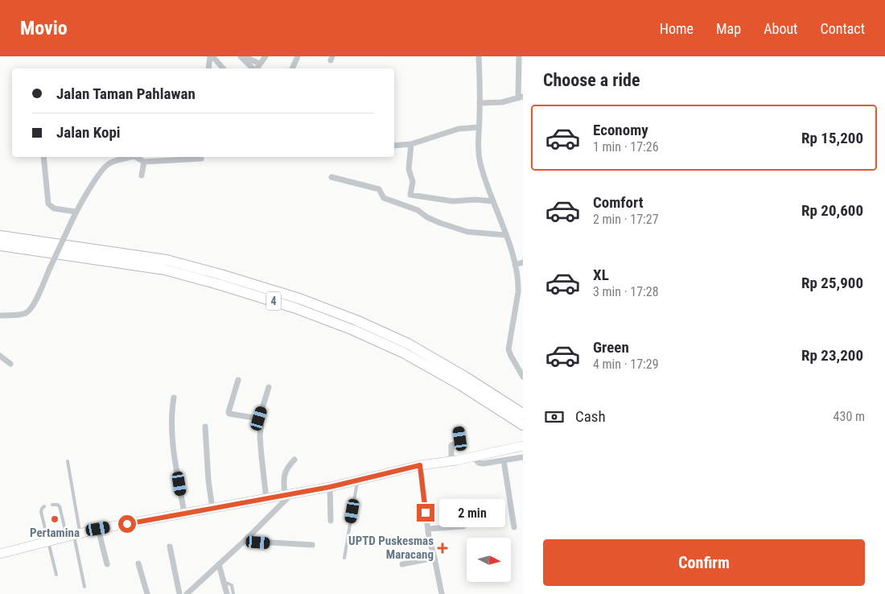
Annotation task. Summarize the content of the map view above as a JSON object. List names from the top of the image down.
{
  "streets": {
    "highway": ["4"]
  },
  "places": {
    "other": ["Pertamina"],
    "health": ["UPTD Puskesmas Maracang"]
  },
  "north": "right",
  "page": {
    "header": "Movio",
    "nav": [
      "Home",
      "Map",
      "About",
      "Contact"
    ],
    "heading": "Choose a ride",
    "banner": ["Jalan Taman Pahlawan", "Jalan Kopi"],
    "list": [
      {
        "name": "Economy",
        "note": "1 min · 17:26",
        "value": "Rp 15,200"
      },
      {
        "name": "Comfort",
        "note": "2 min · 17:27",
        "value": "Rp 20,600"
      },
      {
        "name": "XL",
        "note": "3 min · 17:28",
        "value": "Rp 25,900"
      },
      {
        "name": "Green",
        "note": "4 min · 17:29",
        "value": "Rp 23,200"
      }
    ],
    "pay": ["Cash", "430 m"],
    "bubble": "2 min",
    "buttons": "Confirm"
  }
}
